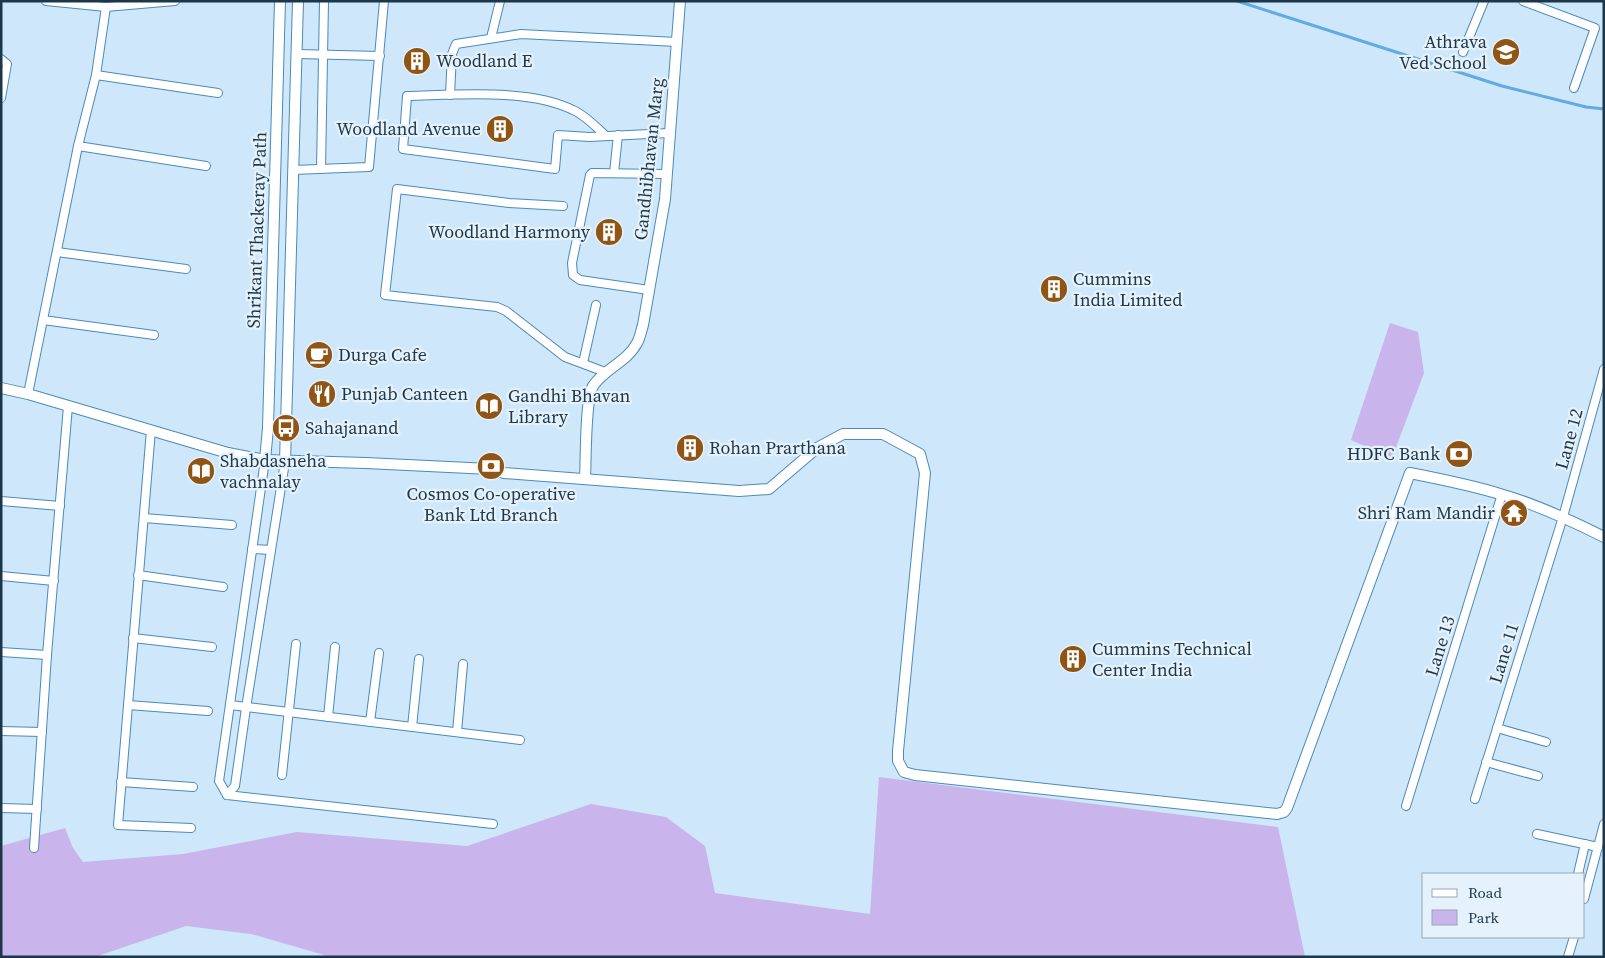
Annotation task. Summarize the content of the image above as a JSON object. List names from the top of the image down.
{
  "streets": {
    "street": [
      "Gandhibhavan Marg",
      "Shrikant Thackeray Path",
      "Lane 12",
      "Lane 13",
      "Lane 11"
    ]
  },
  "crossings": [
    ["Lane 12", "Lane 11"]
  ],
  "places": {
    "school or university": ["Athrava Ved School"],
    "building": [
      "Woodland E",
      "Woodland Avenue",
      "Woodland Harmony",
      "Cummins India Limited",
      "Rohan Prarthana",
      "Cummins Technical Center India"
    ],
    "cafe": ["Durga Cafe"],
    "restaurant": ["Punjab Canteen"],
    "library": ["Gandhi Bhavan Library", "Shabdasneha vachnalay"],
    "bus stop": ["Sahajanand"],
    "bank": ["HDFC Bank", "Cosmos Co-operative Bank Ltd Branch"],
    "temple": ["Shri Ram Mandir"]
  },
  "legend": ["Road", "Park"]
}
